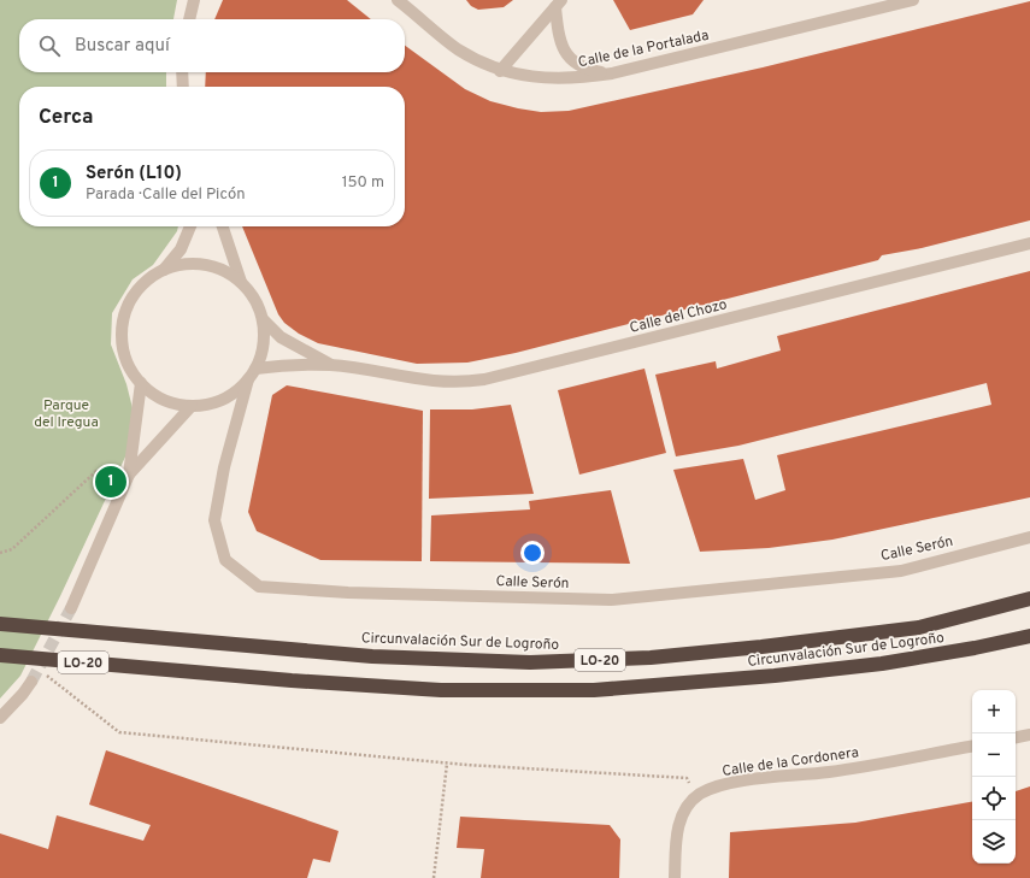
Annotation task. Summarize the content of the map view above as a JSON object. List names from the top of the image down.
{
  "streets": {
    "highway": ["Circunvalación Sur de Logroño", "LO-20"],
    "street": [
      "Calle de la Portalada",
      "Calle del Chozo",
      "Calle Serón",
      "Calle de la Cordonera"
    ]
  },
  "crossings": [
    ["Calle del Chozo", "Calle Serón"]
  ],
  "parks": ["Parque del Iregua"],
  "page": {
    "search": "Buscar aquí",
    "heading": "Cerca",
    "list": [
      {
        "mark": "1",
        "name": "Serón (L10)",
        "note": "Parada · Calle del Picón",
        "value": "150 m"
      }
    ],
    "pins": "1",
    "map_buttons": ["+", "−"]
  }
}
